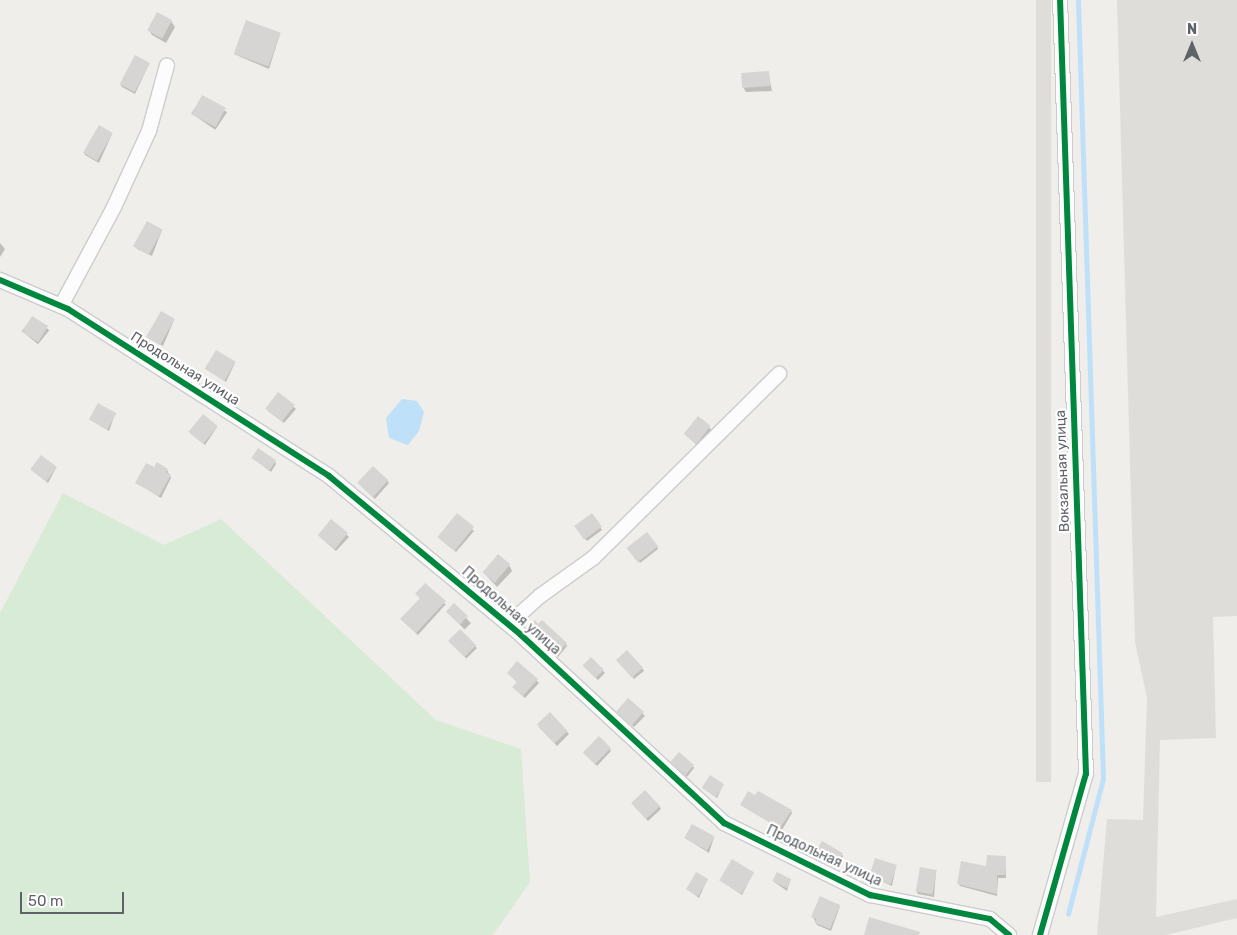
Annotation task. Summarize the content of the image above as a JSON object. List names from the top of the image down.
{
  "streets": {
    "street": ["Продольная улица", "Вокзальная улица"]
  },
  "scale_bar": "50 m",
  "north": "top"
}
